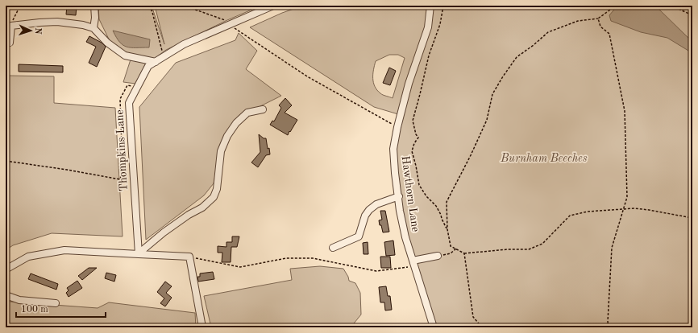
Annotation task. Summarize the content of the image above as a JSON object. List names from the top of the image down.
{
  "streets": {
    "street": ["Thompkins Lane", "Hawthorn Lane"]
  },
  "parks": ["Burnham Beeches"],
  "scale_bar": "100 m",
  "north": "right"
}
